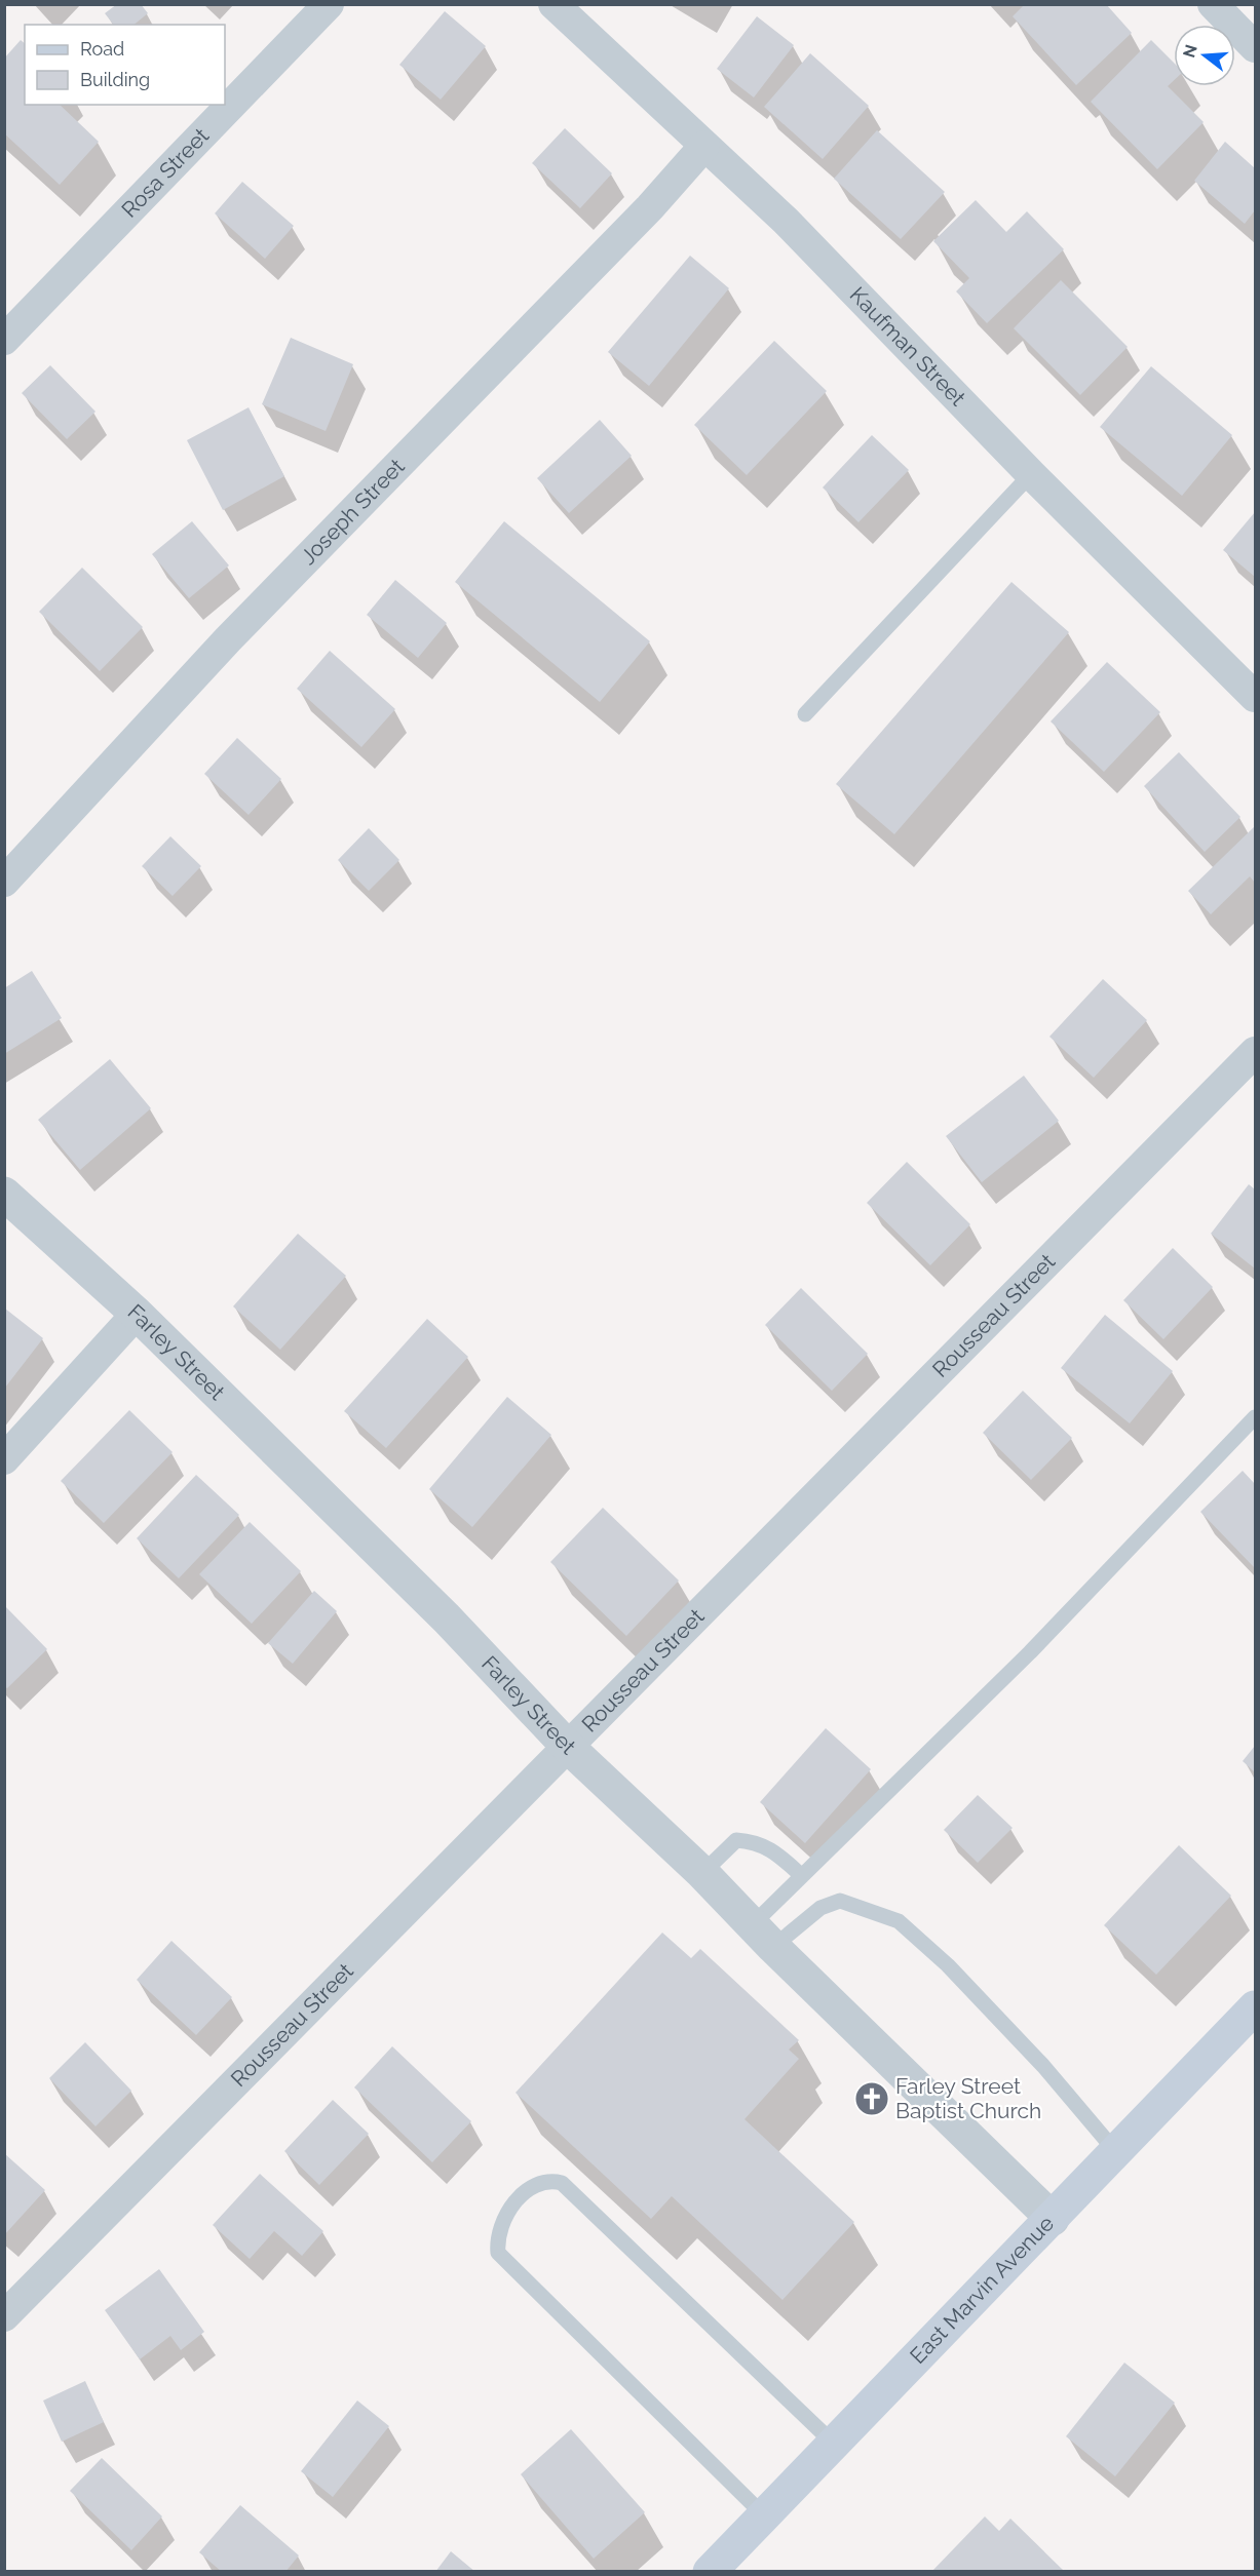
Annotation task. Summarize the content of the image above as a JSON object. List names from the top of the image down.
{
  "streets": {
    "main road": ["East Marvin Avenue"],
    "street": [
      "Rosa Street",
      "Kaufman Street",
      "Joseph Street",
      "Rousseau Street",
      "Farley Street"
    ]
  },
  "crossings": [
    ["Kaufman Street", "Joseph Street"],
    ["Rousseau Street", "Farley Street"],
    ["Farley Street", "East Marvin Avenue"]
  ],
  "places": {
    "church": ["Farley Street Baptist Church"]
  },
  "legend": ["Road", "Building"],
  "north": "left"
}
